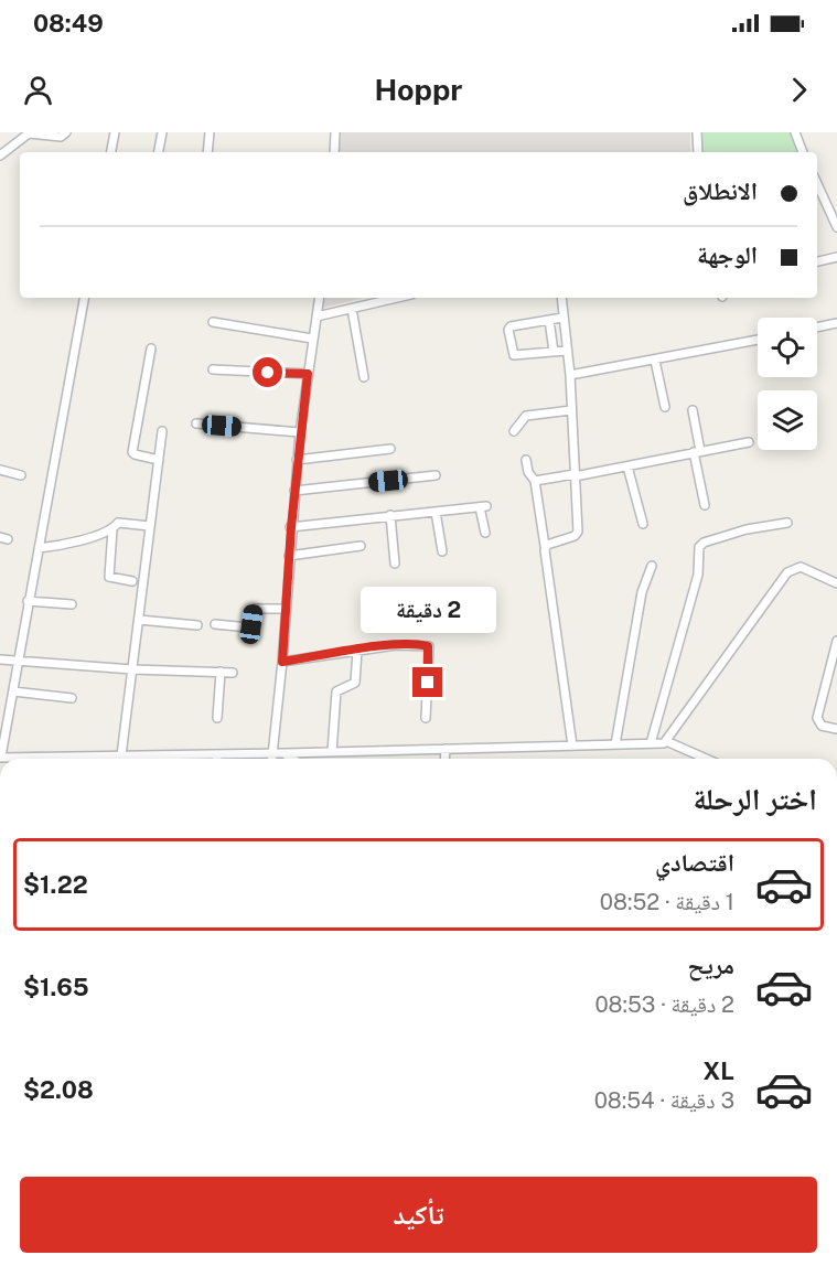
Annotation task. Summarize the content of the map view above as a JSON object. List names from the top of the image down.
{
  "page": {
    "status": "08:49",
    "header": "Hoppr",
    "banner": ["الانطلاق", "الوجهة"],
    "bubble": "2 دقيقة",
    "heading": "اختر الرحلة",
    "list": [
      {
        "name": "اقتصادي",
        "note": "1 دقيقة · 08:52",
        "value": "$1.22"
      },
      {
        "name": "مريح",
        "note": "2 دقيقة · 08:53",
        "value": "$1.65"
      },
      {
        "name": "XL",
        "note": "3 دقيقة · 08:54",
        "value": "$2.08"
      }
    ],
    "buttons": "تأكيد"
  }
}
